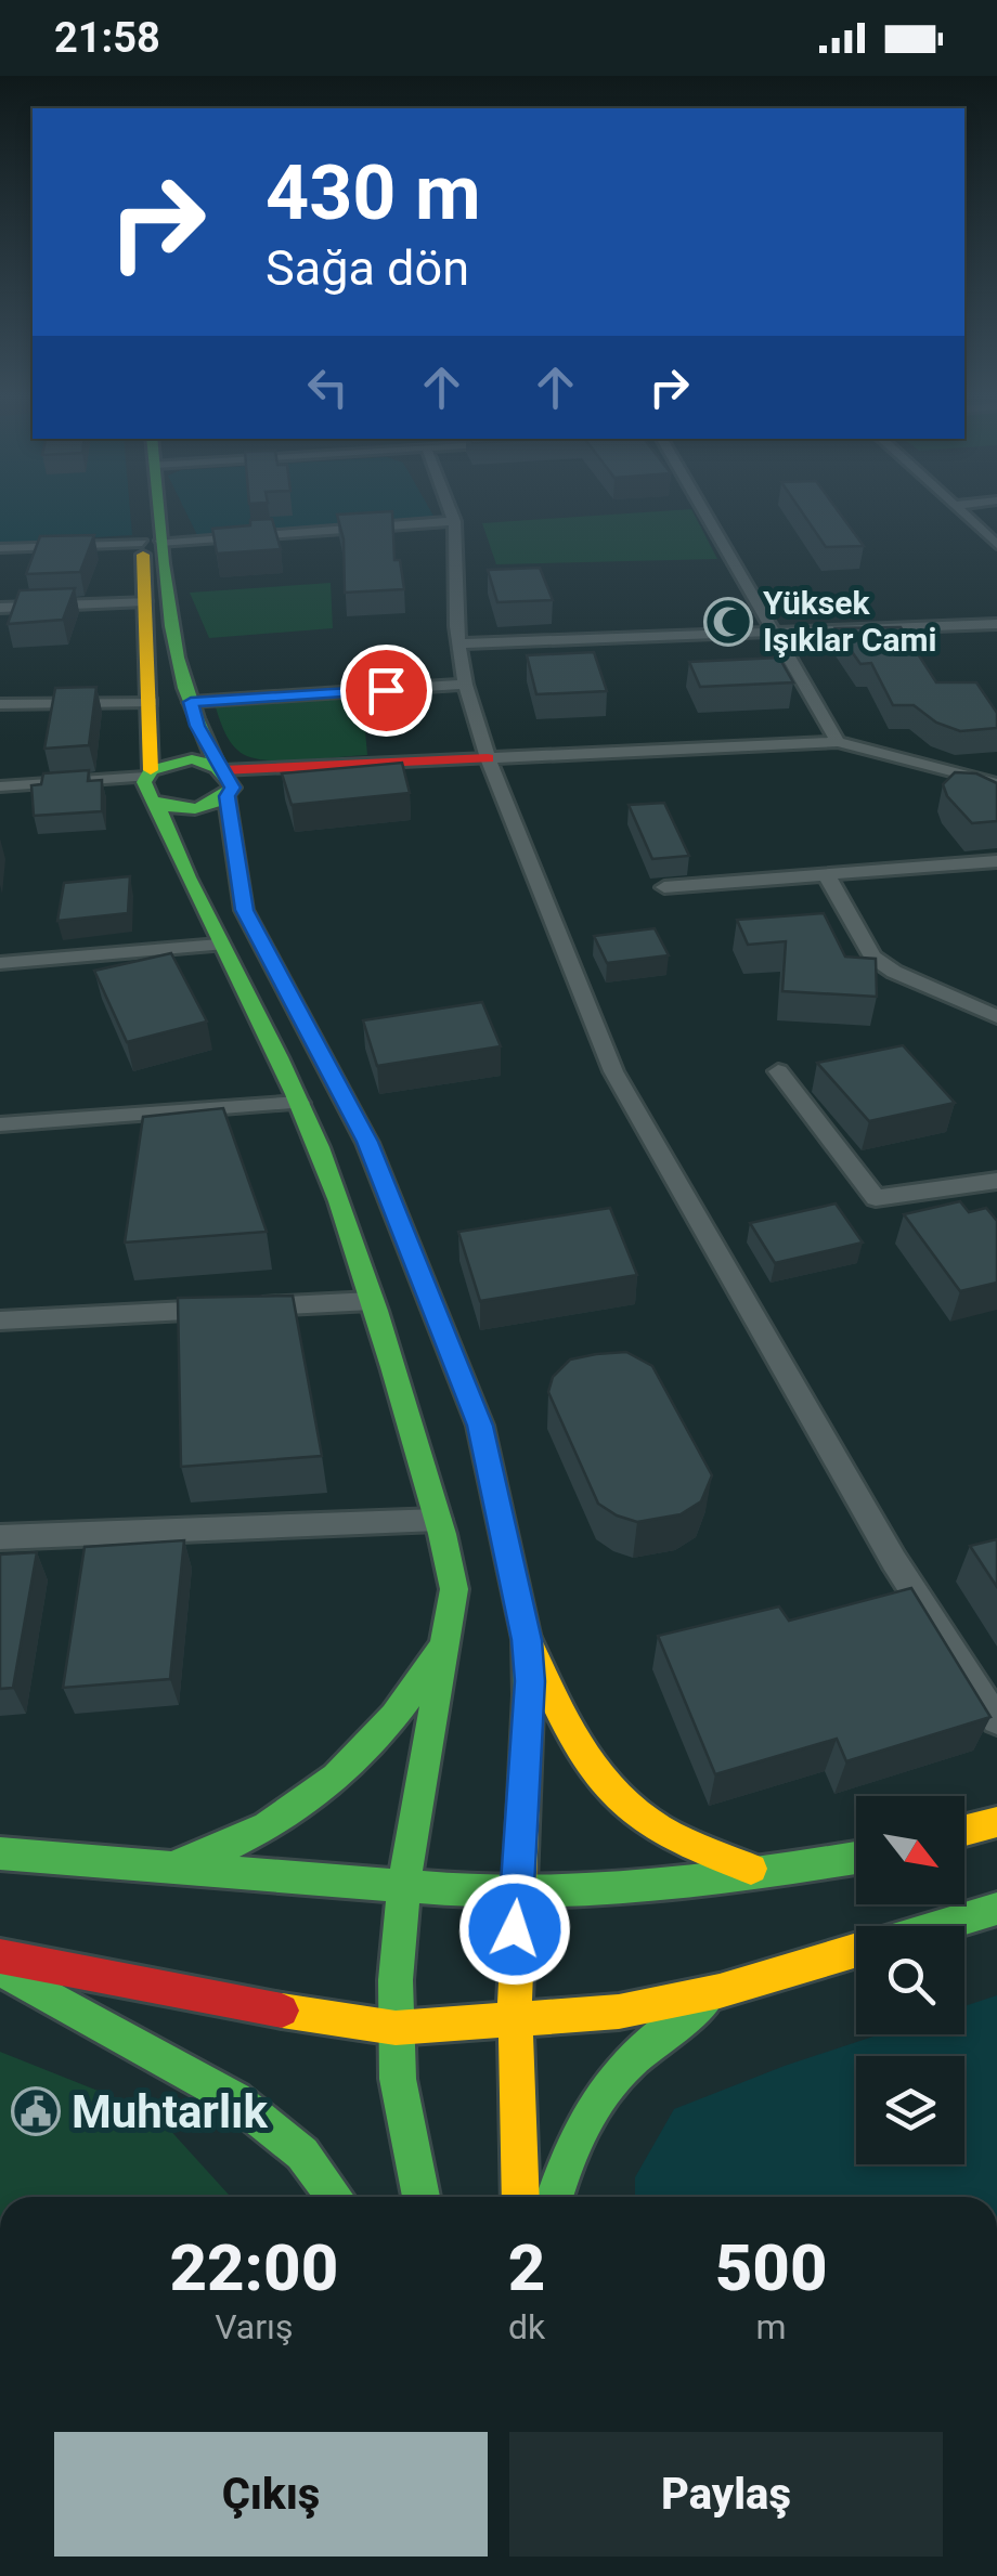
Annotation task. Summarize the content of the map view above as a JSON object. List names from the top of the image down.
{
  "places": {
    "mosque": ["Yüksek Işıklar Cami"],
    "public building": ["Muhtarlık"]
  },
  "north": "bottom right",
  "page": {
    "status": "21:58",
    "turn": ["430 m", "Sağa dön"],
    "eta": [
      "22:00",
      "Varış",
      "2",
      "dk",
      "500",
      "m"
    ],
    "buttons": ["Çıkış", "Paylaş"]
  }
}
